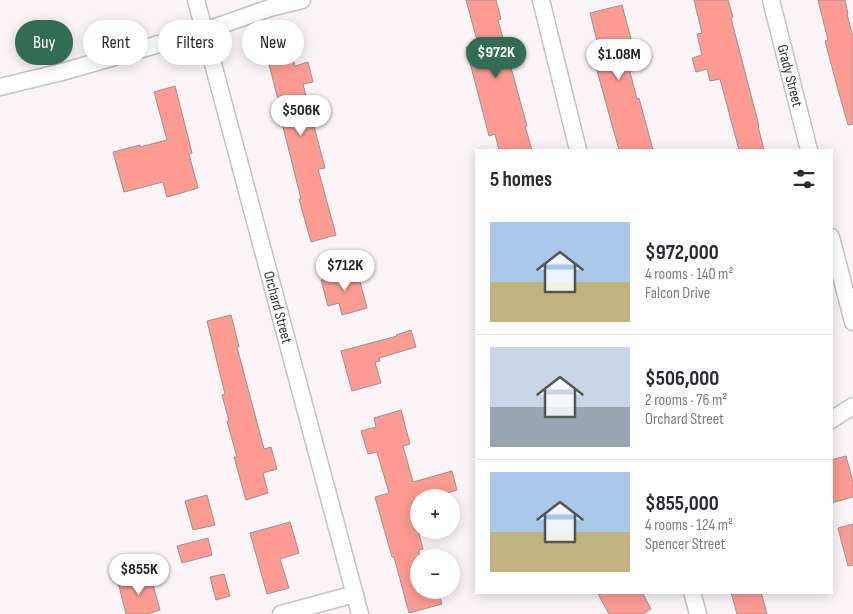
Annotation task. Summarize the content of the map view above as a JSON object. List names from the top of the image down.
{
  "streets": {
    "street": ["Grady Street", "Orchard Street"]
  },
  "page": {
    "chip": [
      "Buy",
      "Rent",
      "Filters",
      "New"
    ],
    "price": [
      "$972K",
      "$1.08M",
      "$506K",
      "$712K",
      "$855K"
    ],
    "heading": "5 homes",
    "list": [
      {
        "name": "$972,000",
        "note": "4 rooms · 140 m² · Falcon Drive"
      },
      {
        "name": "$506,000",
        "note": "2 rooms · 76 m² · Orchard Street"
      },
      {
        "name": "$855,000",
        "note": "4 rooms · 124 m² · Spencer Street"
      }
    ],
    "map_buttons": ["+", "−"]
  }
}
